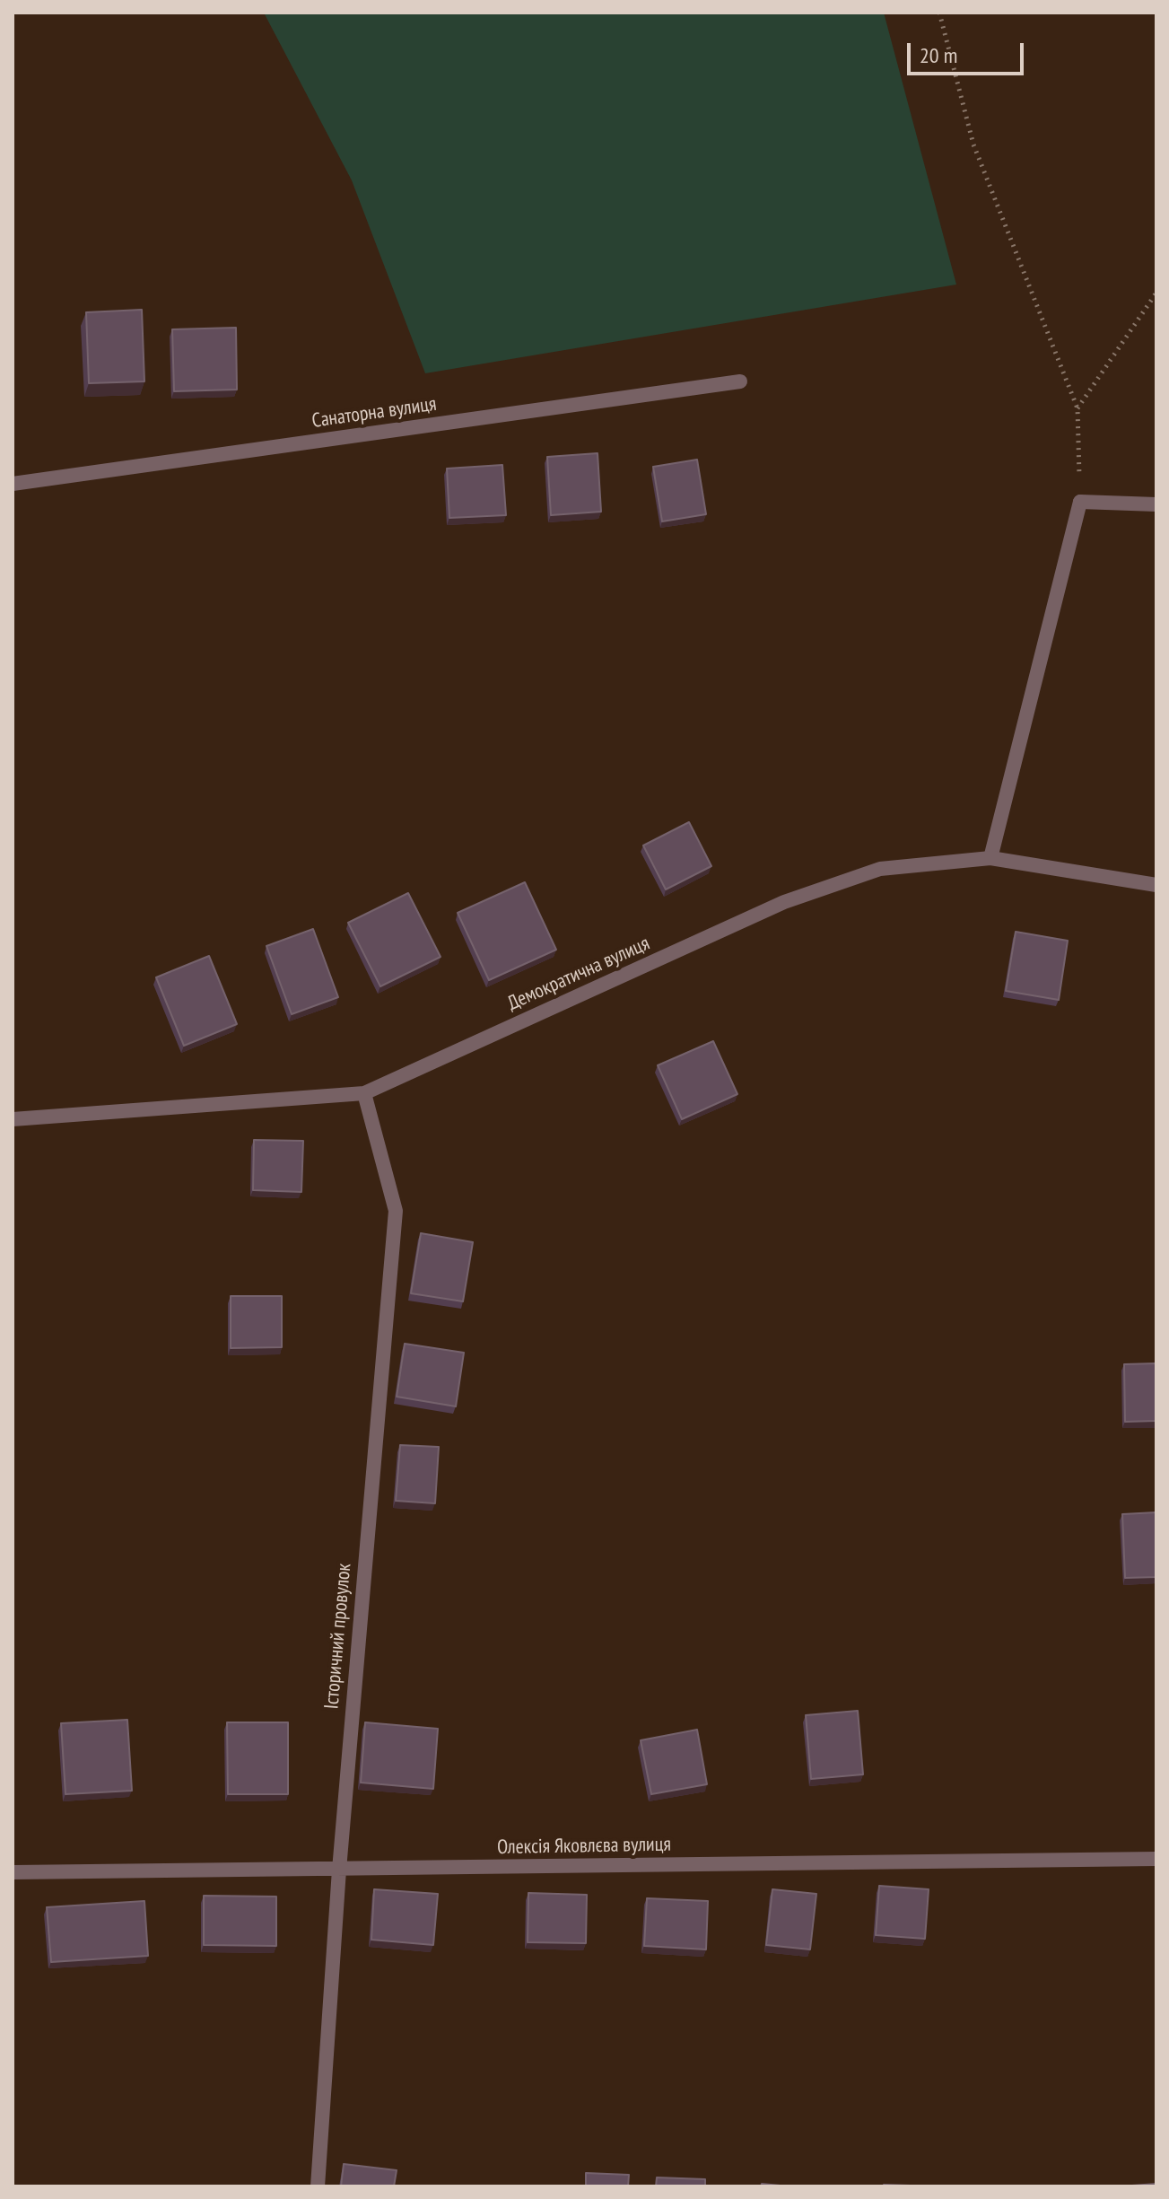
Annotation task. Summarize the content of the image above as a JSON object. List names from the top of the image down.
{
  "streets": {
    "street": [
      "Санаторна вулиця",
      "Демократична вулиця",
      "Історичний провулок",
      "Олексія Яковлєва вулиця"
    ]
  },
  "crossings": [
    ["Демократична вулиця", "Історичний провулок"],
    ["Історичний провулок", "Олексія Яковлєва вулиця"]
  ],
  "scale_bar": "20 m"
}
